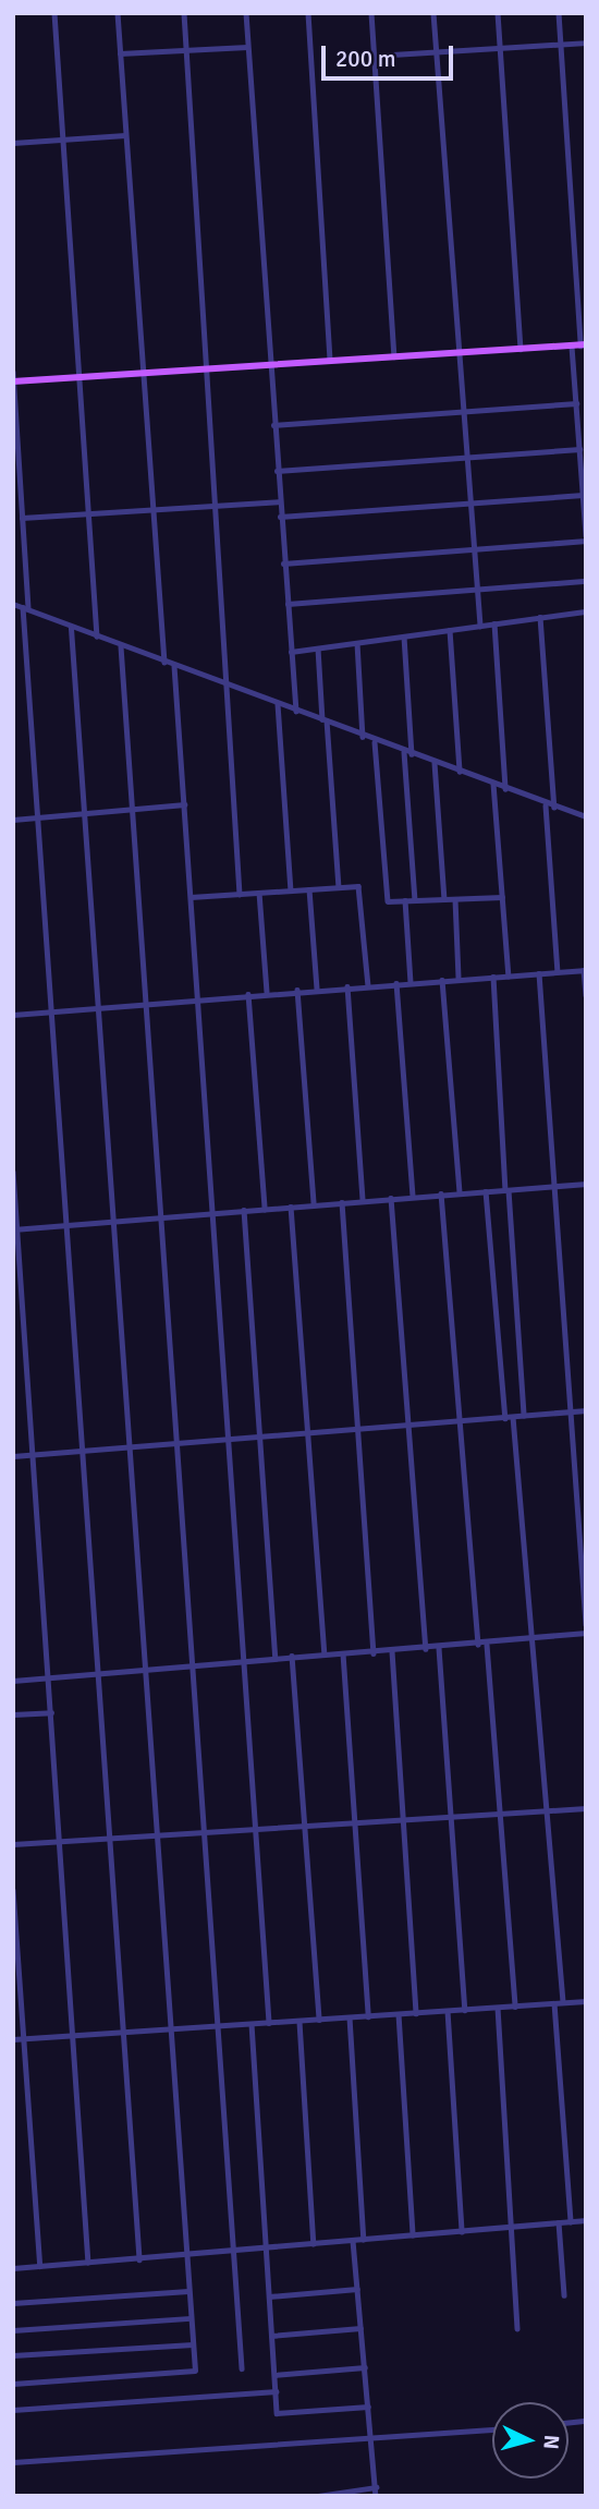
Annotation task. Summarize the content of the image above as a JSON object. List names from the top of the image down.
{
  "scale_bar": "200 m",
  "north": "right"
}
